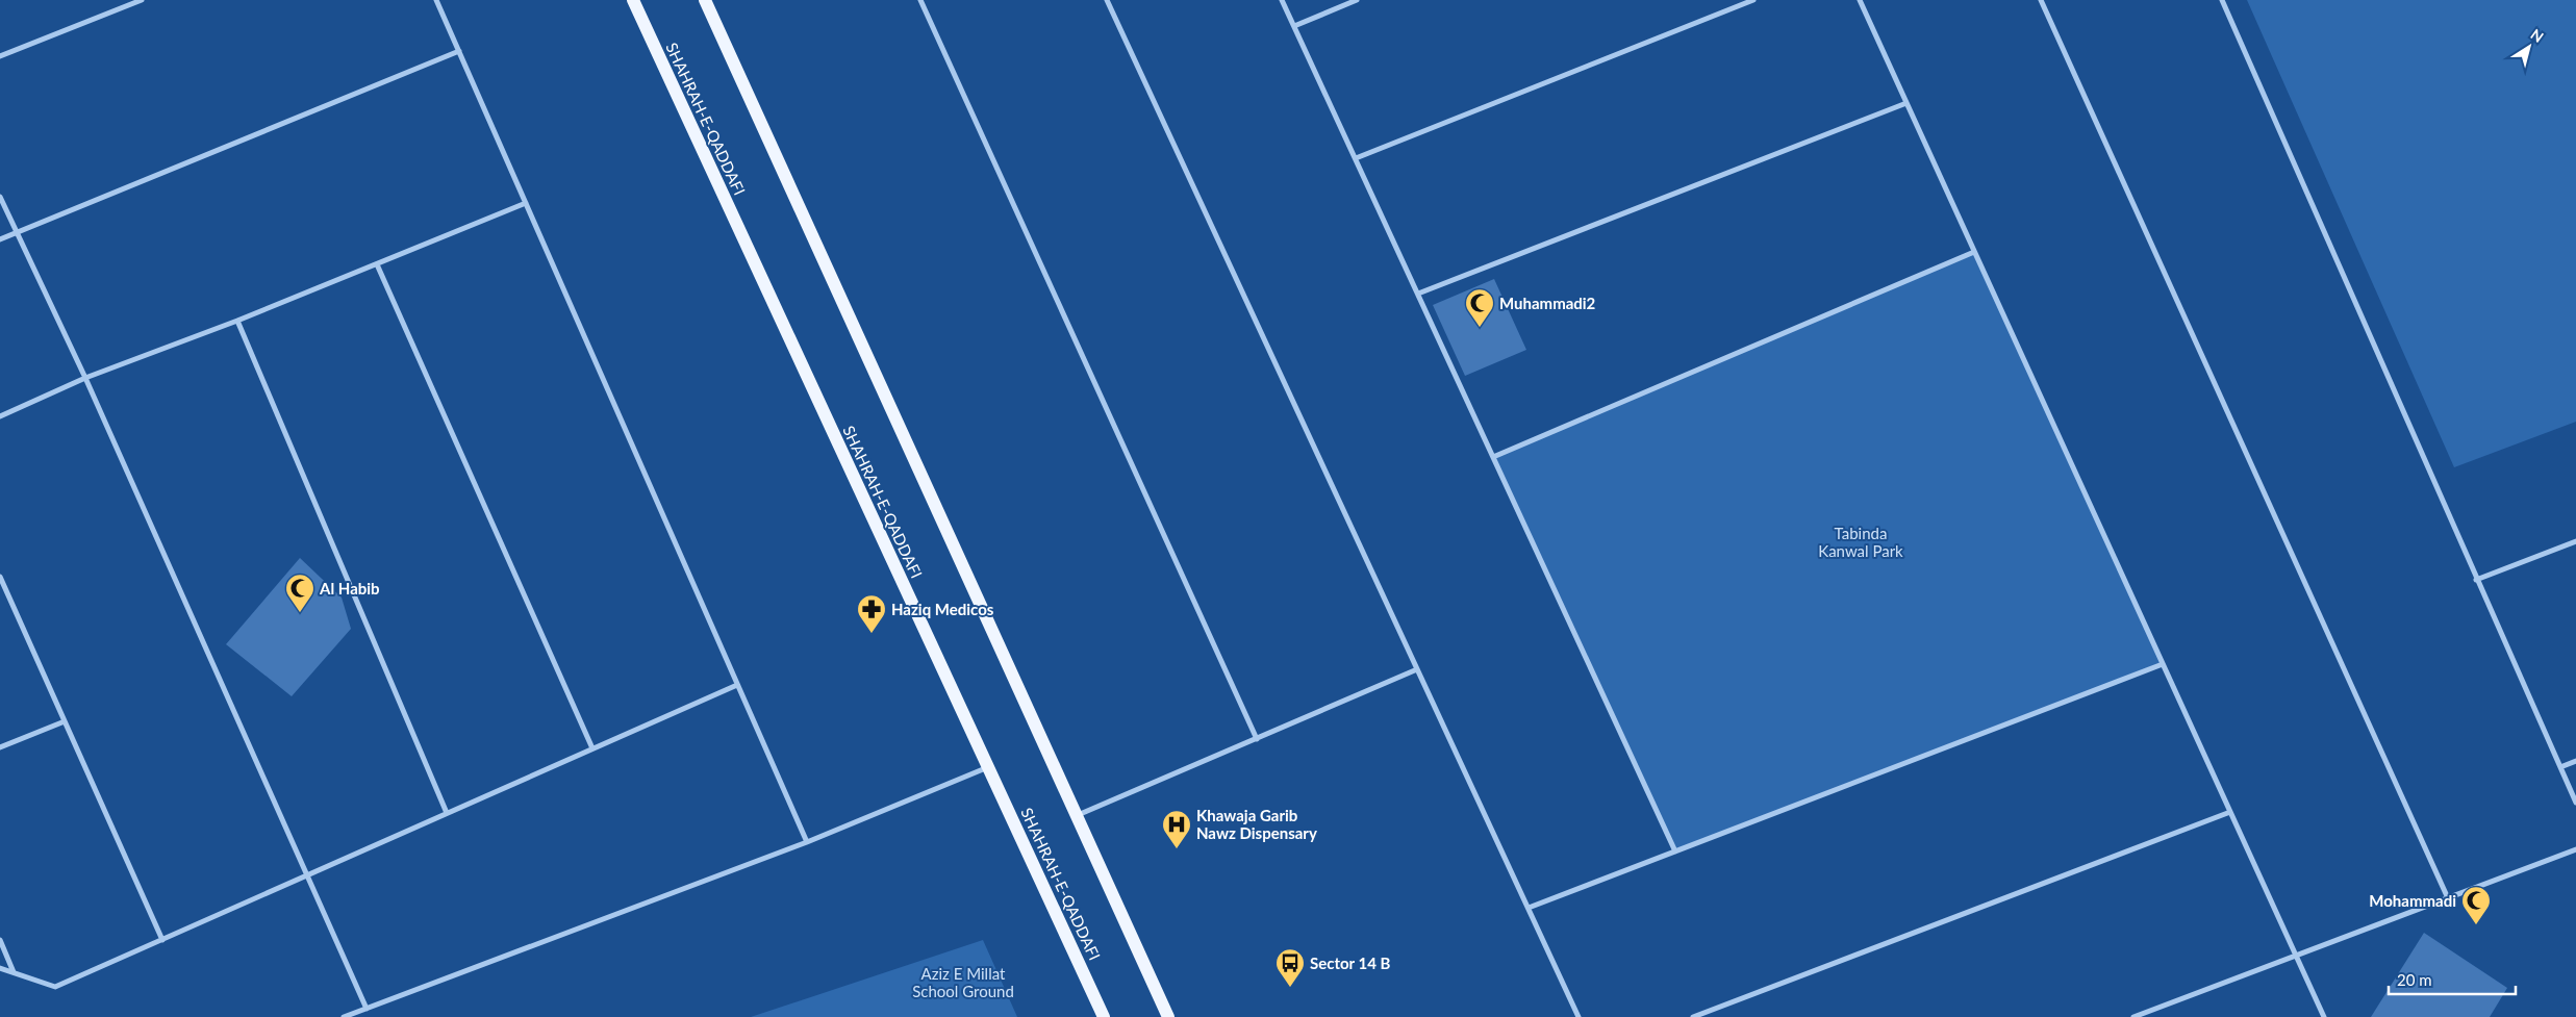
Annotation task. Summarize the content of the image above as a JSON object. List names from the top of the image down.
{
  "streets": {
    "main road": ["SHAHRAH-E-QADDAFI"]
  },
  "parks": ["Tabinda Kanwal Park", "Aziz E Millat School Ground"],
  "places": {
    "mosque": ["Muhammadi2", "Al Habib", "Mohammadi"],
    "pharmacy": ["Haziq Medicos"],
    "hospital": ["Khawaja Garib Nawz Dispensary"],
    "bus stop": ["Sector 14 B"]
  },
  "scale_bar": "20 m",
  "north": "top right"
}
